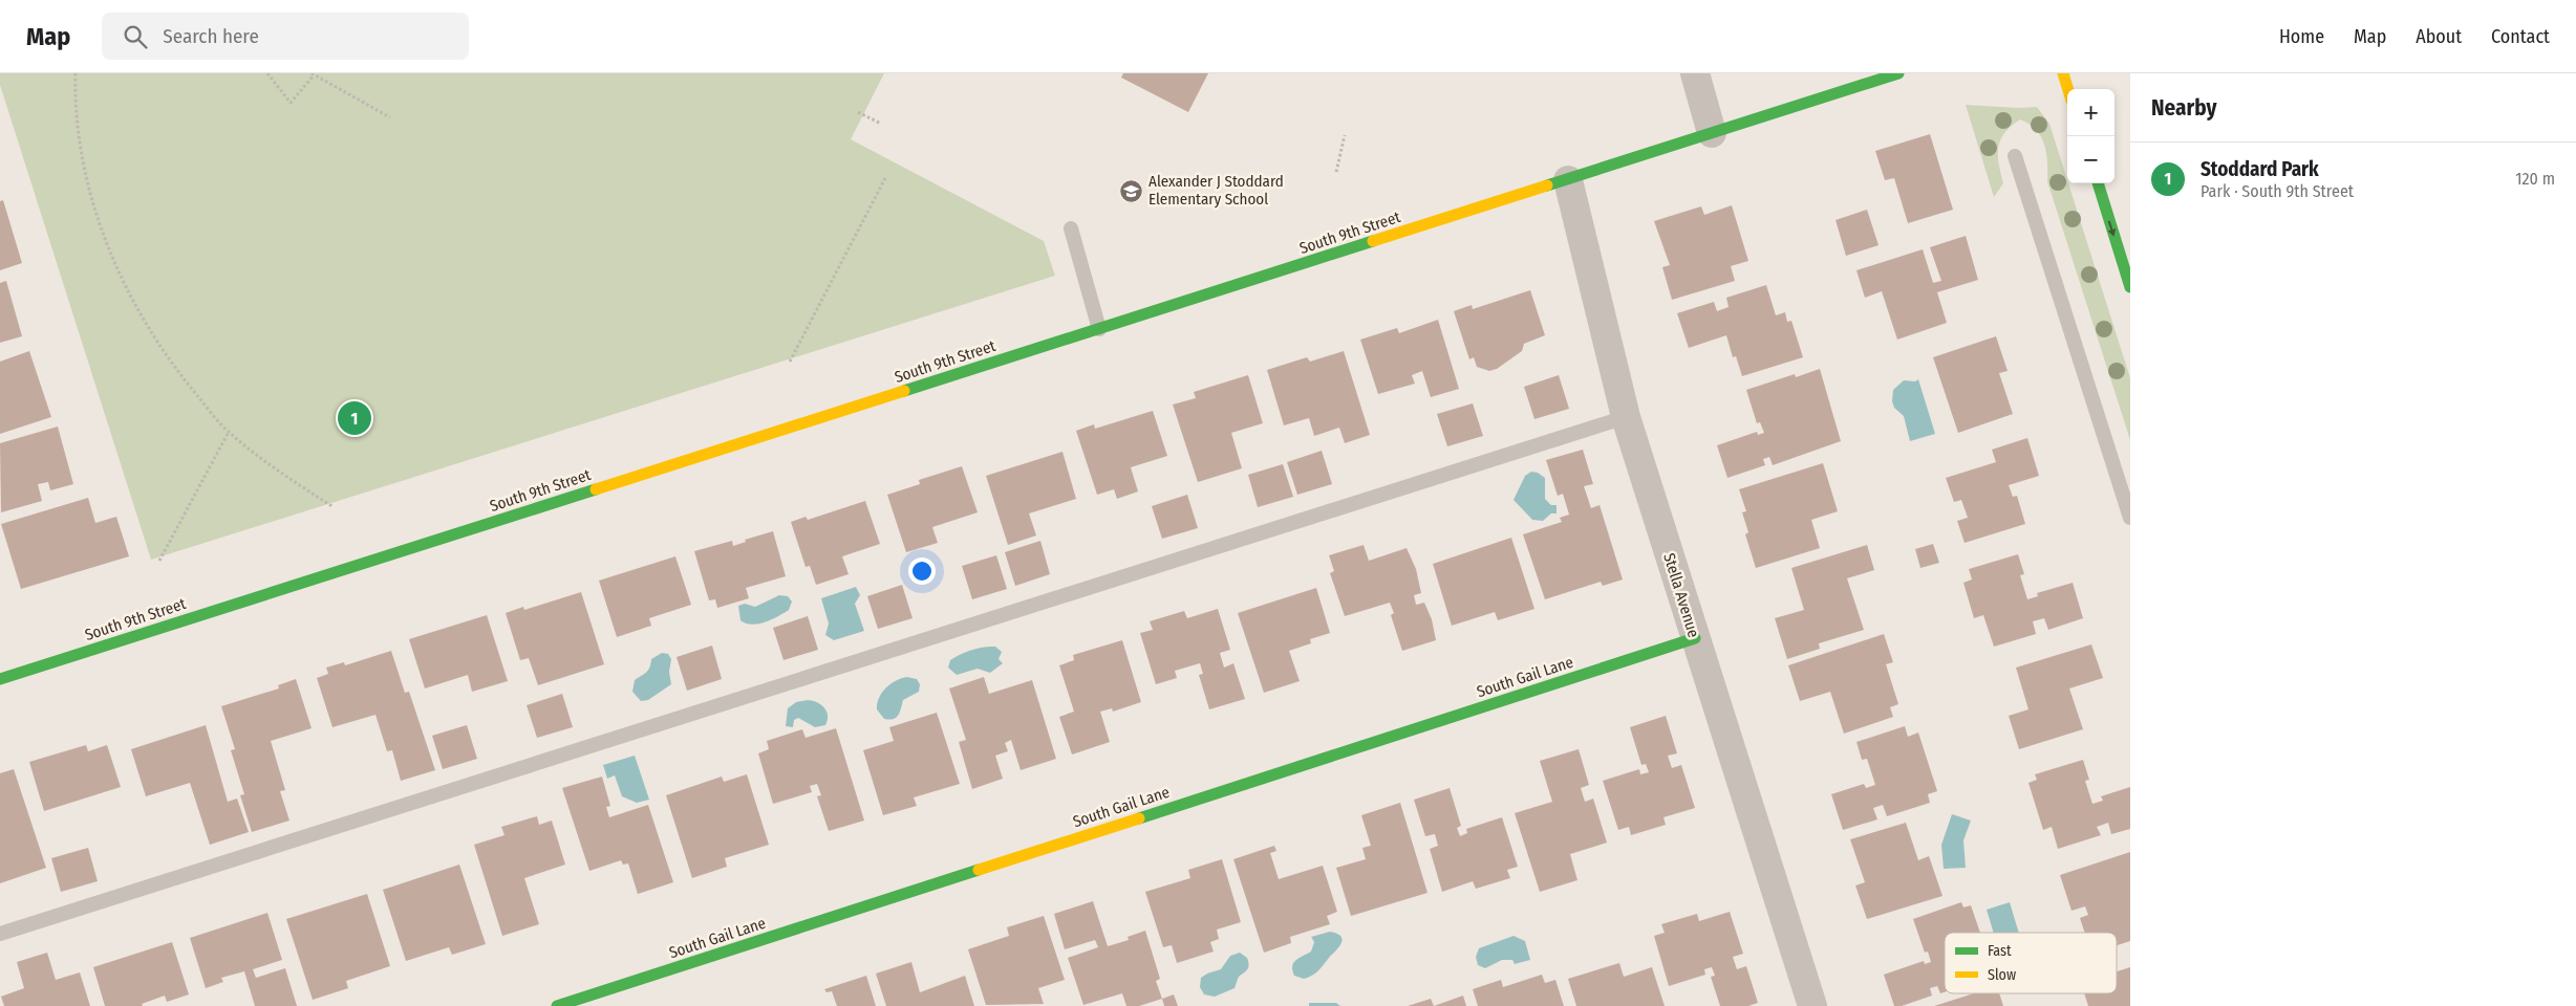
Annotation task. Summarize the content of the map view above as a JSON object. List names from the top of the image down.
{
  "streets": {
    "street": ["South 9th Street", "Stella Avenue", "South Gail Lane"]
  },
  "crossings": [
    ["South 9th Street", "Stella Avenue"],
    ["Stella Avenue", "South Gail Lane"]
  ],
  "places": {
    "school or university": ["Alexander J Stoddard Elementary School"]
  },
  "legend": ["Fast", "Slow"],
  "page": {
    "header": "Map",
    "search": "Search here",
    "nav": [
      "Home",
      "Map",
      "About",
      "Contact"
    ],
    "heading": "Nearby",
    "map_buttons": ["+", "−"],
    "list": [
      {
        "mark": "1",
        "name": "Stoddard Park",
        "note": "Park · South 9th Street",
        "value": "120 m"
      }
    ],
    "pins": "1"
  }
}
